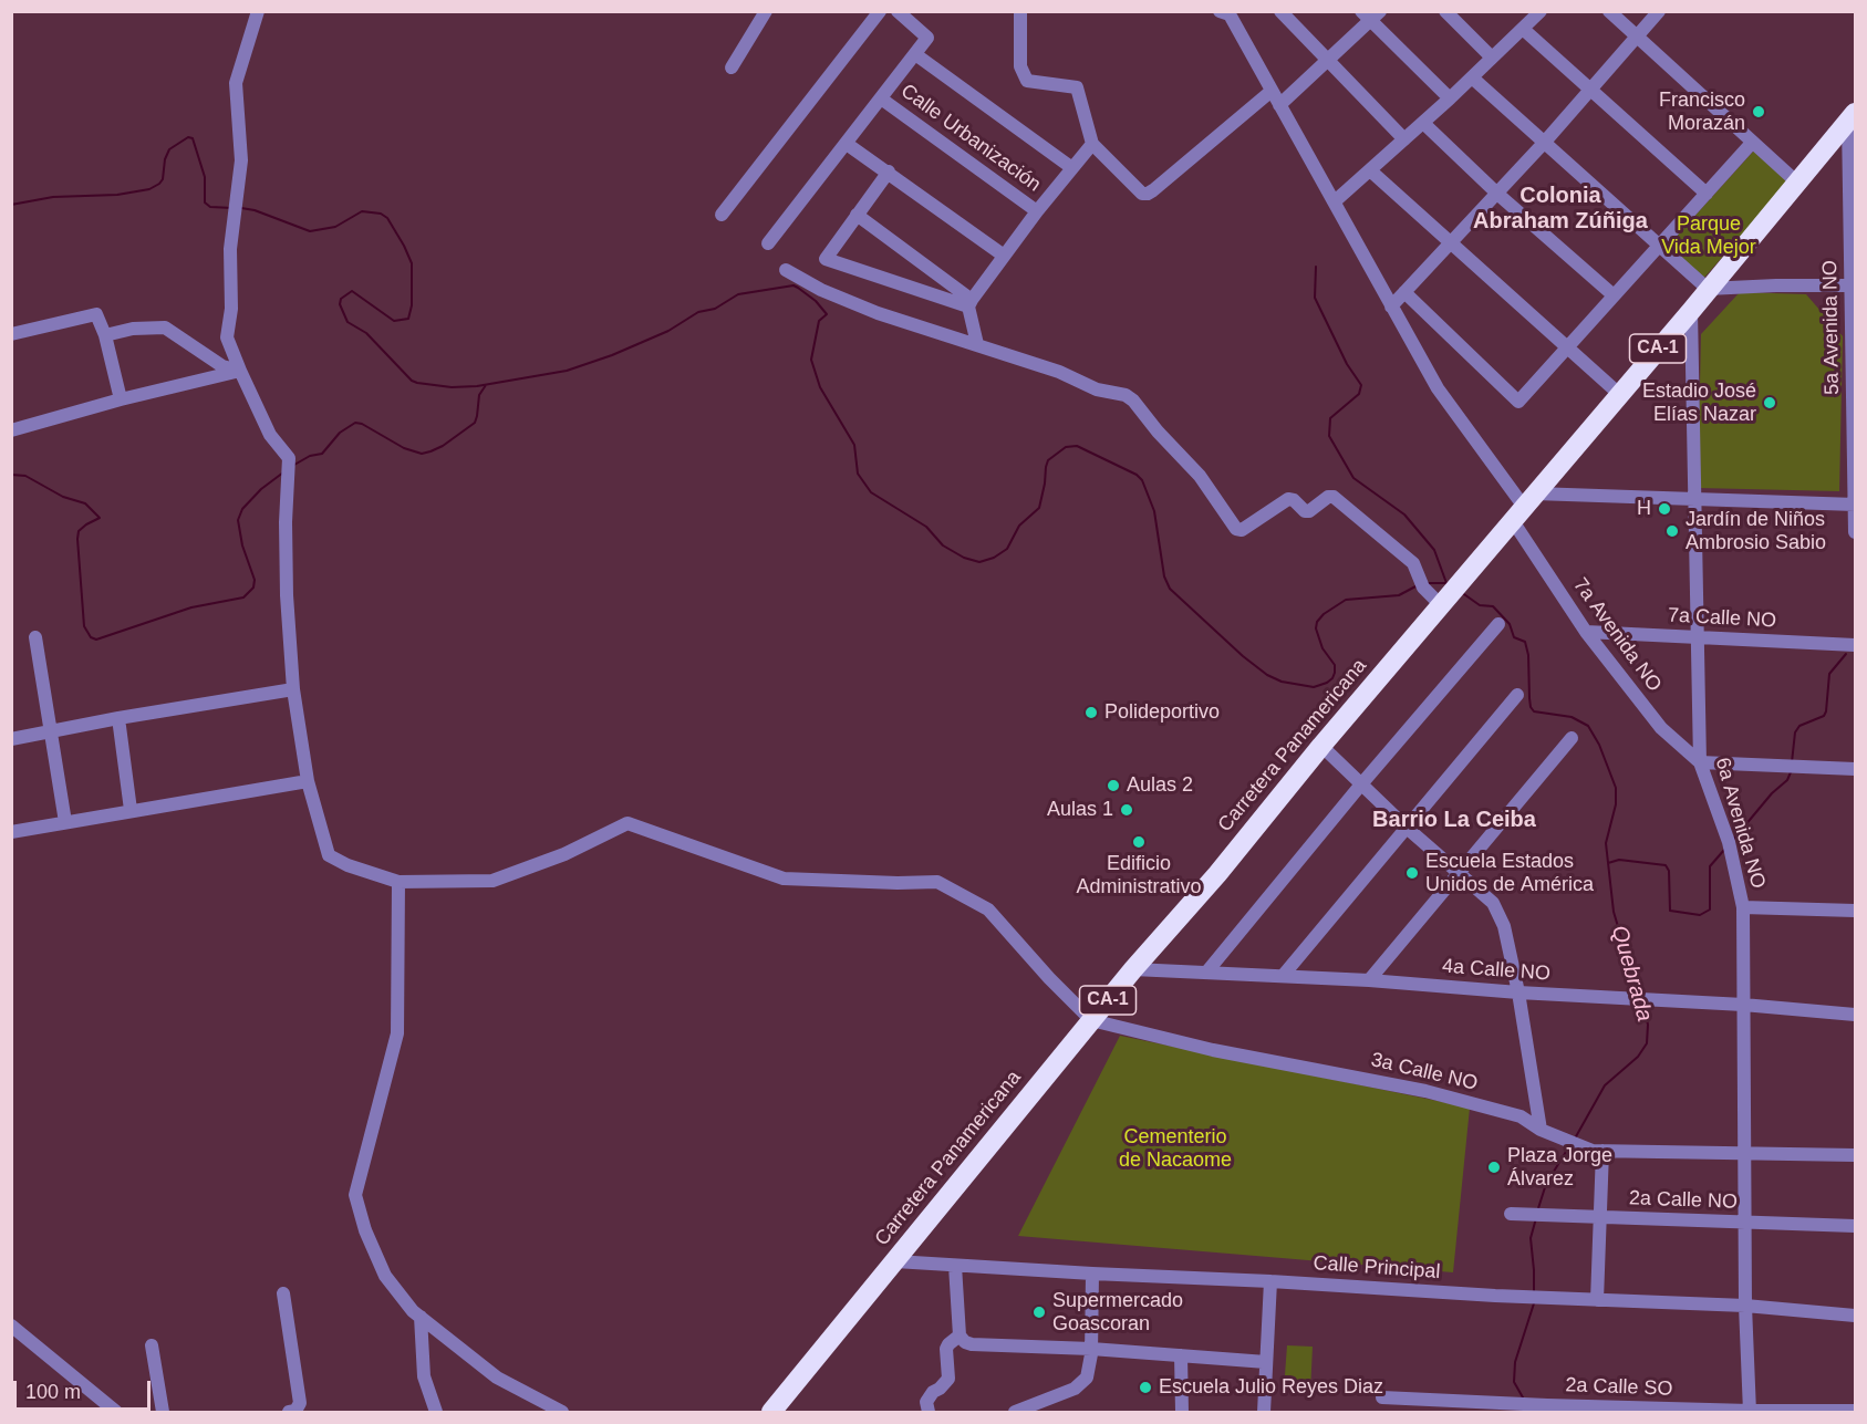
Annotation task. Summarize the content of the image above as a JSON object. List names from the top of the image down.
{
  "streets": {
    "highway": ["CA-1", "Carretera Panamericana"],
    "street": [
      "Calle Urbanización",
      "5a Avenida NO",
      "7a Calle NO",
      "7a Avenida NO",
      "6a Avenida NO",
      "4a Calle NO",
      "3a Calle NO",
      "2a Calle NO",
      "Calle Principal",
      "2a Calle SO"
    ]
  },
  "crossings": [
    ["5a Avenida NO", "Carretera Panamericana"],
    ["7a Calle NO", "7a Avenida NO"],
    ["7a Calle NO", "6a Avenida NO"],
    ["7a Avenida NO", "Carretera Panamericana"],
    ["7a Avenida NO", "6a Avenida NO"],
    ["Carretera Panamericana", "6a Avenida NO"],
    ["Carretera Panamericana", "4a Calle NO"],
    ["Carretera Panamericana", "3a Calle NO"],
    ["Carretera Panamericana", "Calle Principal"],
    ["6a Avenida NO", "4a Calle NO"],
    ["6a Avenida NO", "3a Calle NO"],
    ["6a Avenida NO", "2a Calle NO"],
    ["6a Avenida NO", "Calle Principal"],
    ["6a Avenida NO", "2a Calle SO"]
  ],
  "districts": ["Colonia Abraham Zúñiga", "Barrio La Ceiba"],
  "water": ["Quebrada"],
  "parks": ["Parque Vida Mejor", "Cementerio de Nacaome"],
  "places": [
    "Francisco Morazán",
    "Estadio José Elías Nazar",
    "H",
    "Jardín de Niños Ambrosio Sabio",
    "Polideportivo",
    "Aulas 2",
    "Aulas 1",
    "Edificio Administrativo",
    "Escuela Estados Unidos de América",
    "Plaza Jorge Álvarez",
    "Supermercado Goascoran",
    "Escuela Julio Reyes Diaz"
  ],
  "scale_bar": "100 m"
}
